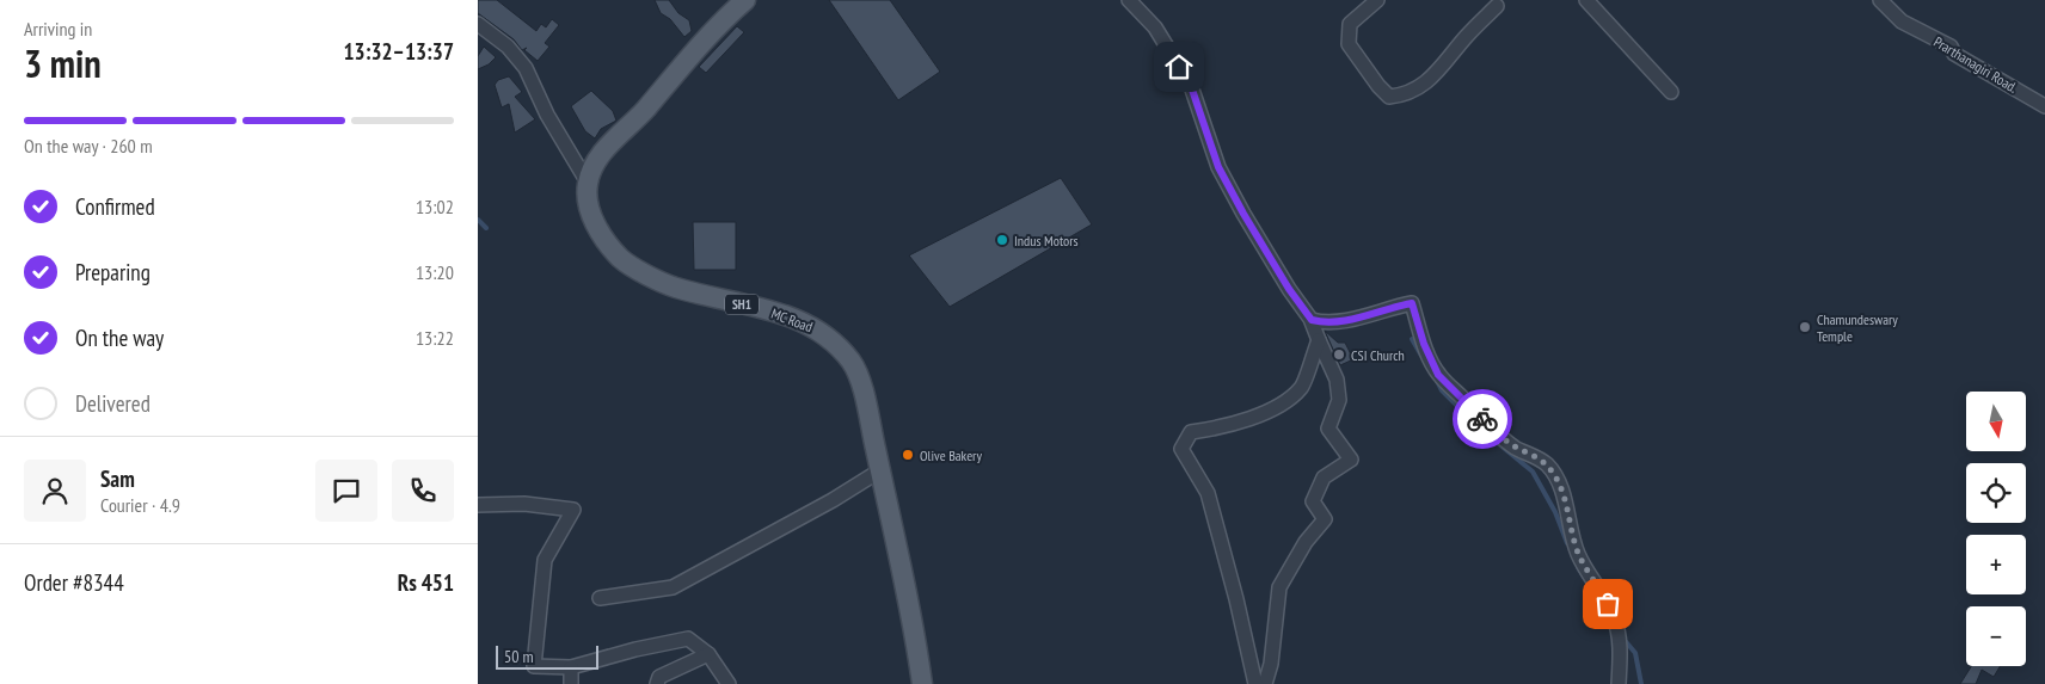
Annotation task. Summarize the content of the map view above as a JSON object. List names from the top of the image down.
{
  "streets": {
    "main road": ["SH1", "MC Road"],
    "street": ["Prarthanagiri Road."]
  },
  "places": [
    "Indus Motors",
    "Chamundeswary Temple",
    "CSI Church",
    "Olive Bakery"
  ],
  "scale_bar": "50 m",
  "north": "bottom",
  "page": {
    "heading": ["3 min", "Arriving in", "13:32–13:37"],
    "panel": [
      "Sam",
      "Courier · 4.9",
      "Order #8344",
      "Rs 451"
    ],
    "bar": "On the way · 260 m",
    "list": [
      ["Confirmed", "13:02"],
      ["Preparing", "13:20"],
      ["On the way", "13:22"],
      "Delivered"
    ],
    "map_buttons": ["+", "−"],
    "scale": "50 m"
  }
}
